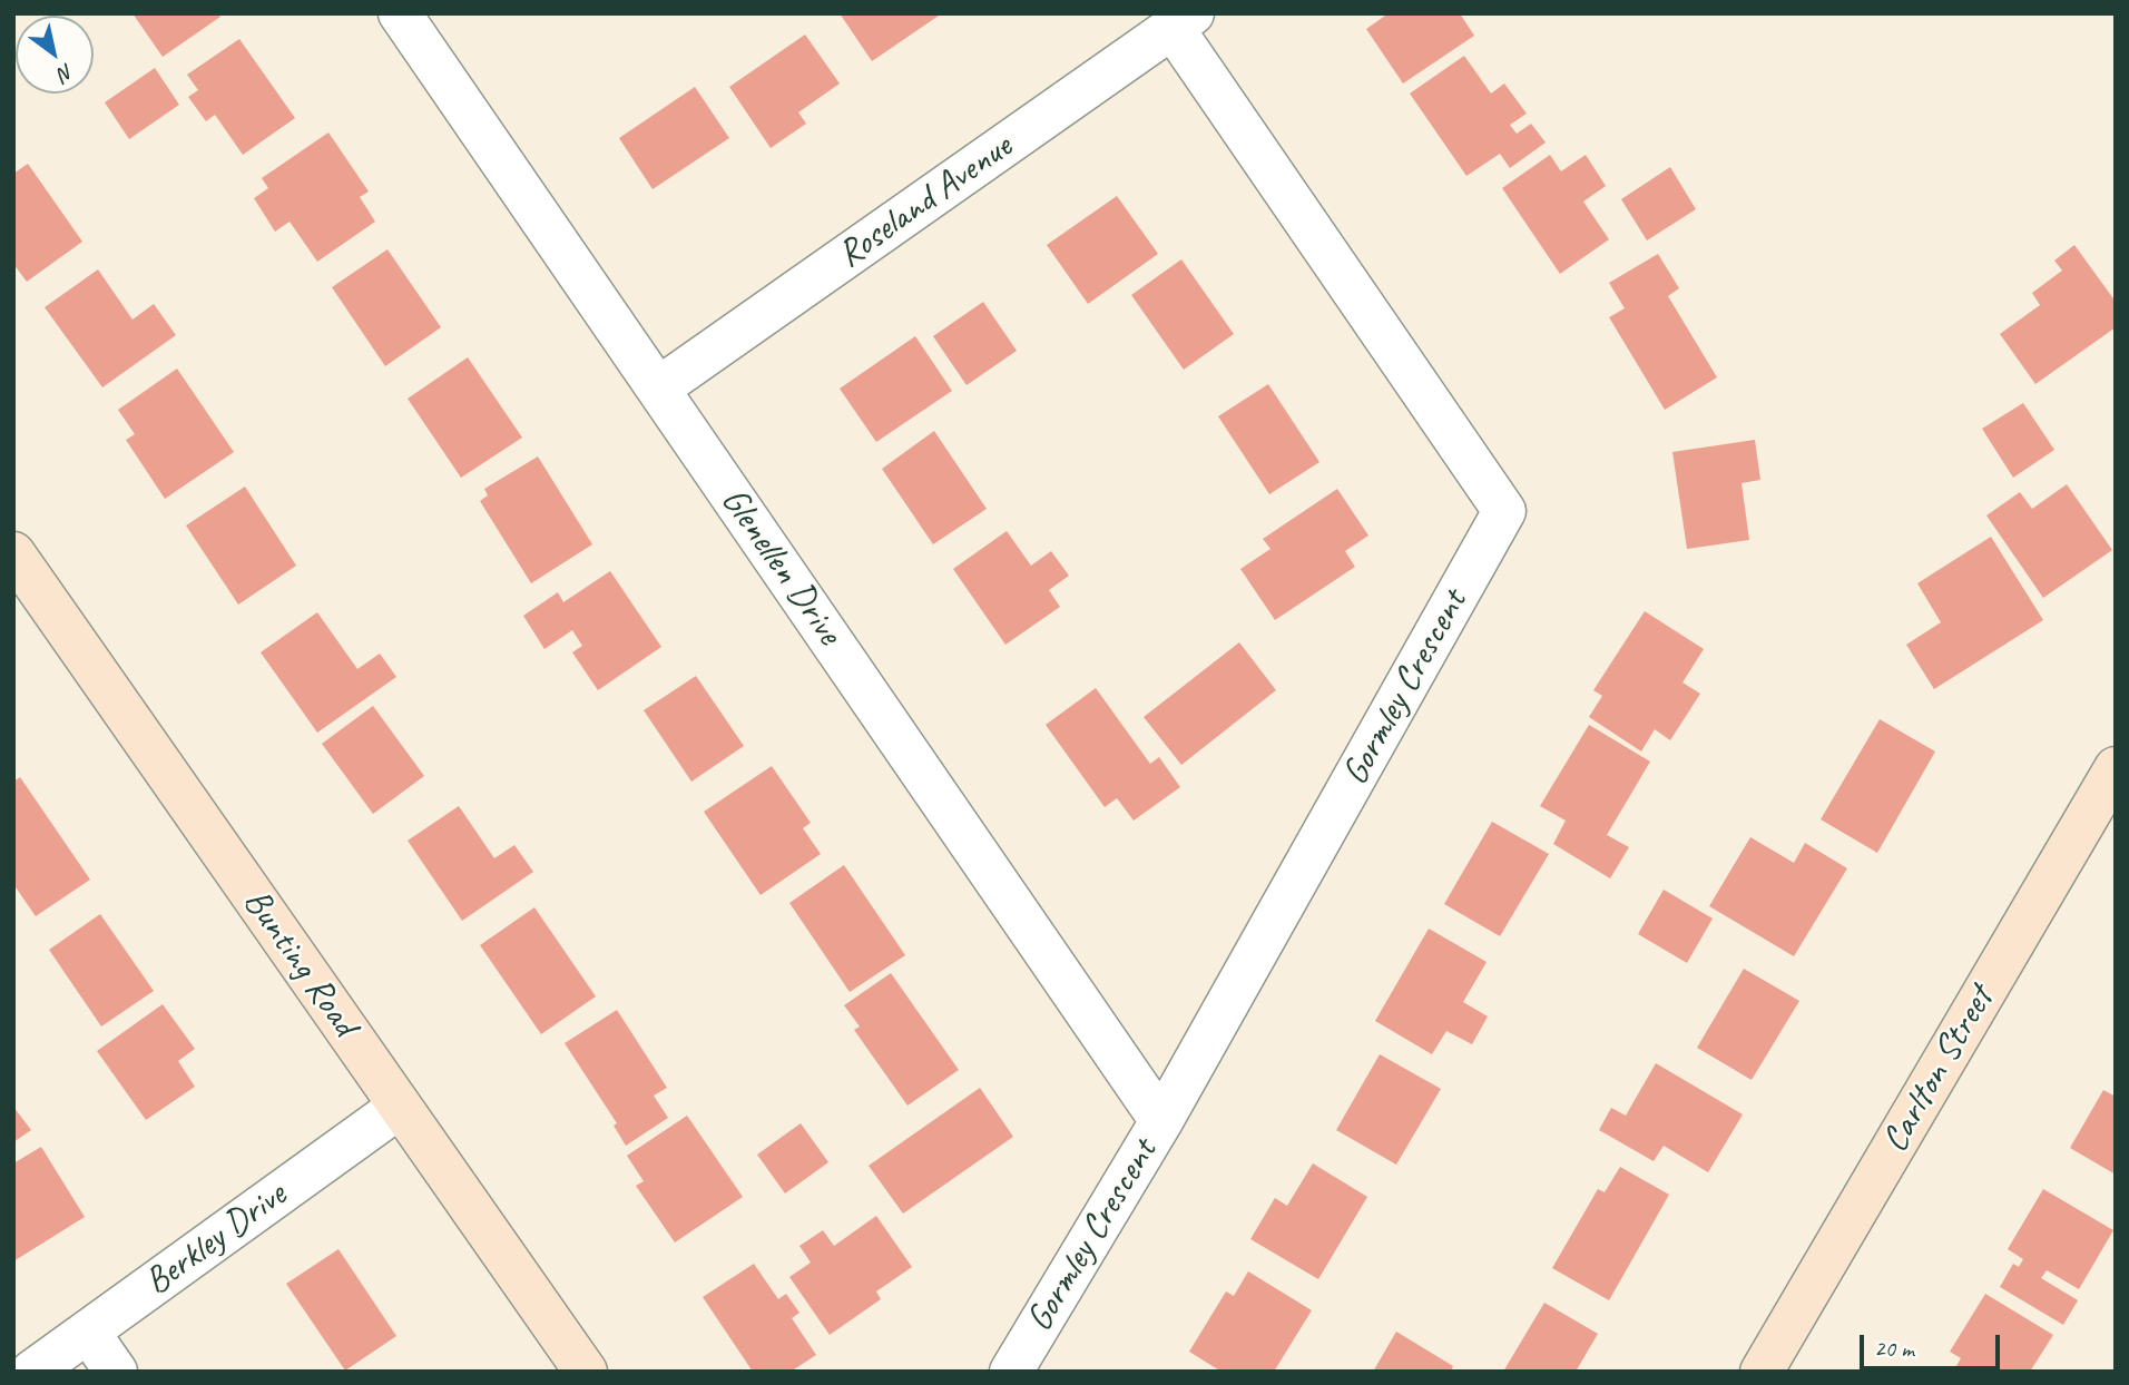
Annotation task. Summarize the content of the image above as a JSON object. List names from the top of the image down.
{
  "streets": {
    "main road": ["Bunting Road", "Carlton Street"],
    "street": [
      "Roseland Avenue",
      "Glenellen Drive",
      "Gormley Crescent",
      "Berkley Drive"
    ]
  },
  "crossings": [
    ["Roseland Avenue", "Glenellen Drive"],
    ["Roseland Avenue", "Gormley Crescent"],
    ["Glenellen Drive", "Gormley Crescent"],
    ["Bunting Road", "Berkley Drive"]
  ],
  "scale_bar": "20 m",
  "north": "bottom right"
}
